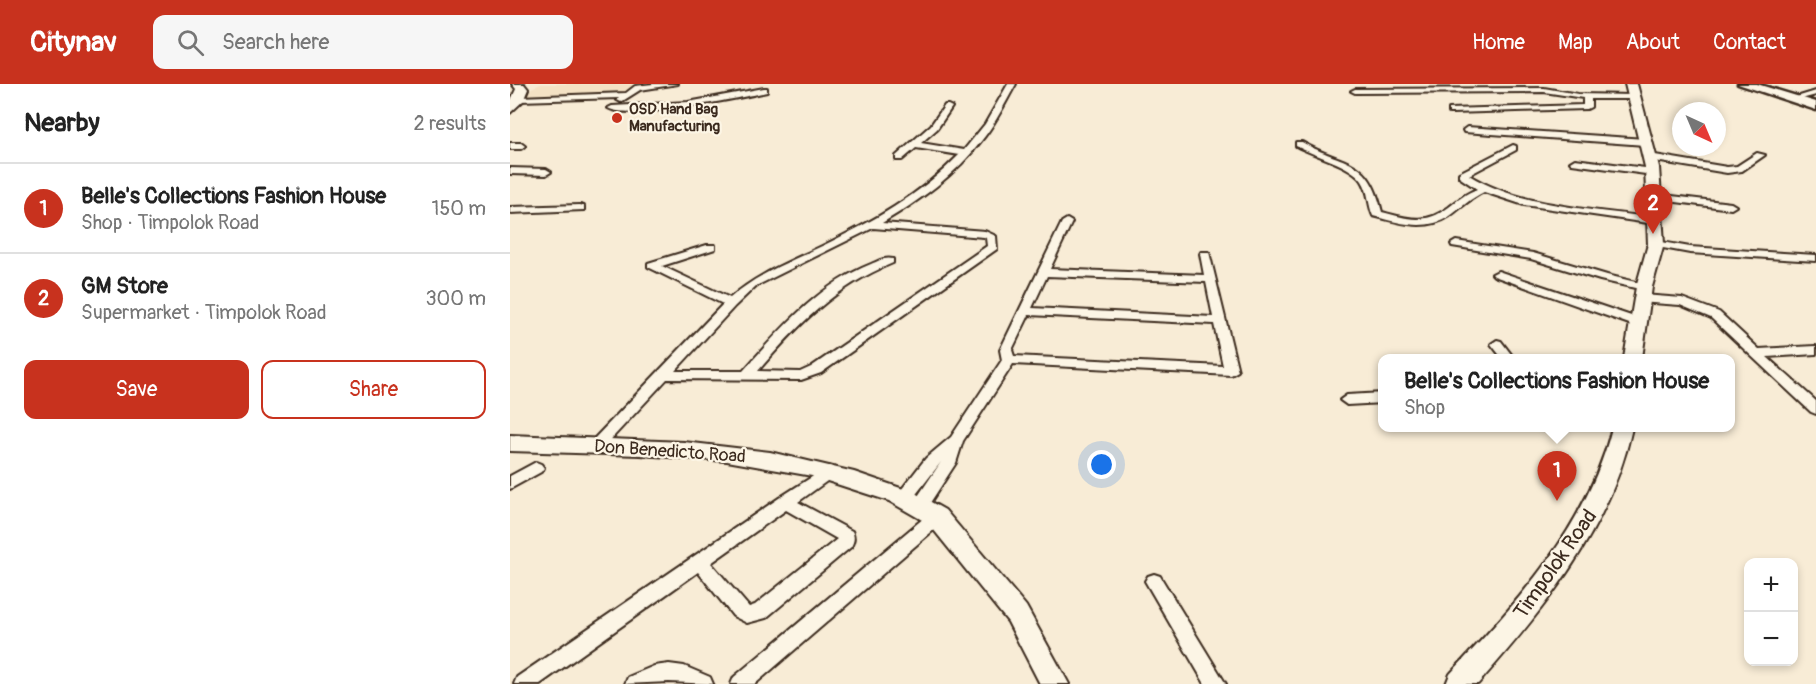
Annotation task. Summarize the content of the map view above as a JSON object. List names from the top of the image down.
{
  "streets": {
    "street": ["Don Benedicto Road", "Timpolok Road"]
  },
  "places": ["OSD Hand Bag Manufacturing"],
  "north": "bottom right",
  "page": {
    "header": "Citynav",
    "search": "Search here",
    "nav": [
      "Home",
      "Map",
      "About",
      "Contact"
    ],
    "heading": ["Nearby", "2 results"],
    "list": [
      {
        "mark": "1",
        "name": "Belle's Collections Fashion House",
        "note": "Shop · Timpolok Road",
        "value": "150 m"
      },
      {
        "mark": "2",
        "name": "GM Store",
        "note": "Supermarket · Timpolok Road",
        "value": "300 m"
      }
    ],
    "pins": ["2", "1"],
    "buttons": ["Save", "Share"],
    "popup": ["Belle's Collections Fashion House", "Shop"],
    "map_buttons": ["+", "−"]
  }
}
